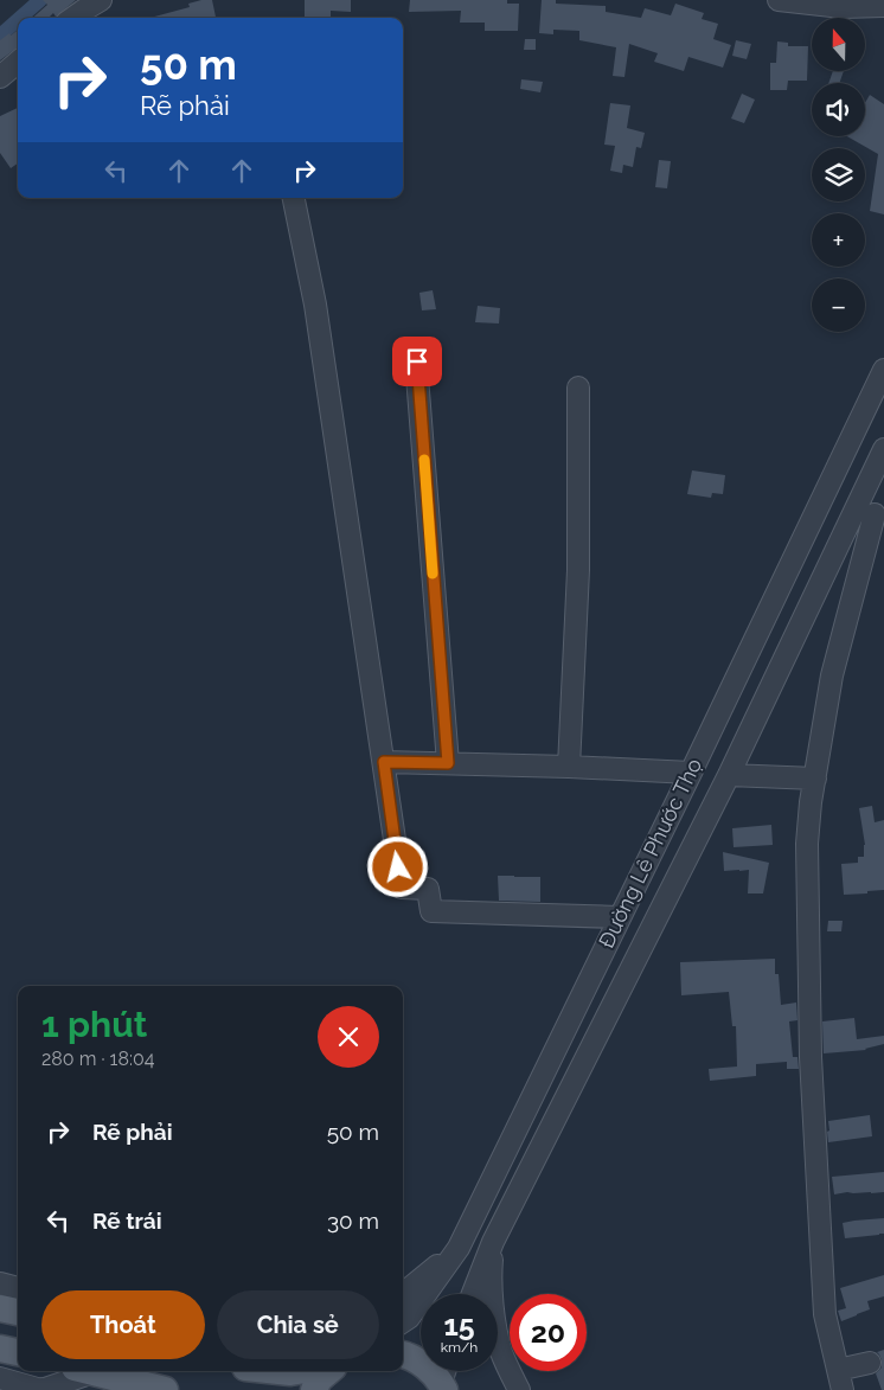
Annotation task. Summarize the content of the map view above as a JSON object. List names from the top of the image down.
{
  "streets": {
    "street": ["Đường Lê Phước Thọ"]
  },
  "north": "top",
  "page": {
    "map_buttons": ["+", "−"],
    "turn": ["50 m", "Rẽ phải"],
    "heading": ["1 phút", "280 m · 18:04"],
    "list": [
      {
        "name": "Rẽ phải",
        "value": "50 m"
      },
      {
        "name": "Rẽ trái",
        "value": "30 m"
      }
    ],
    "buttons": ["Thoát", "Chia sẻ"],
    "speed": "15 km/h",
    "limit": "20"
  }
}
